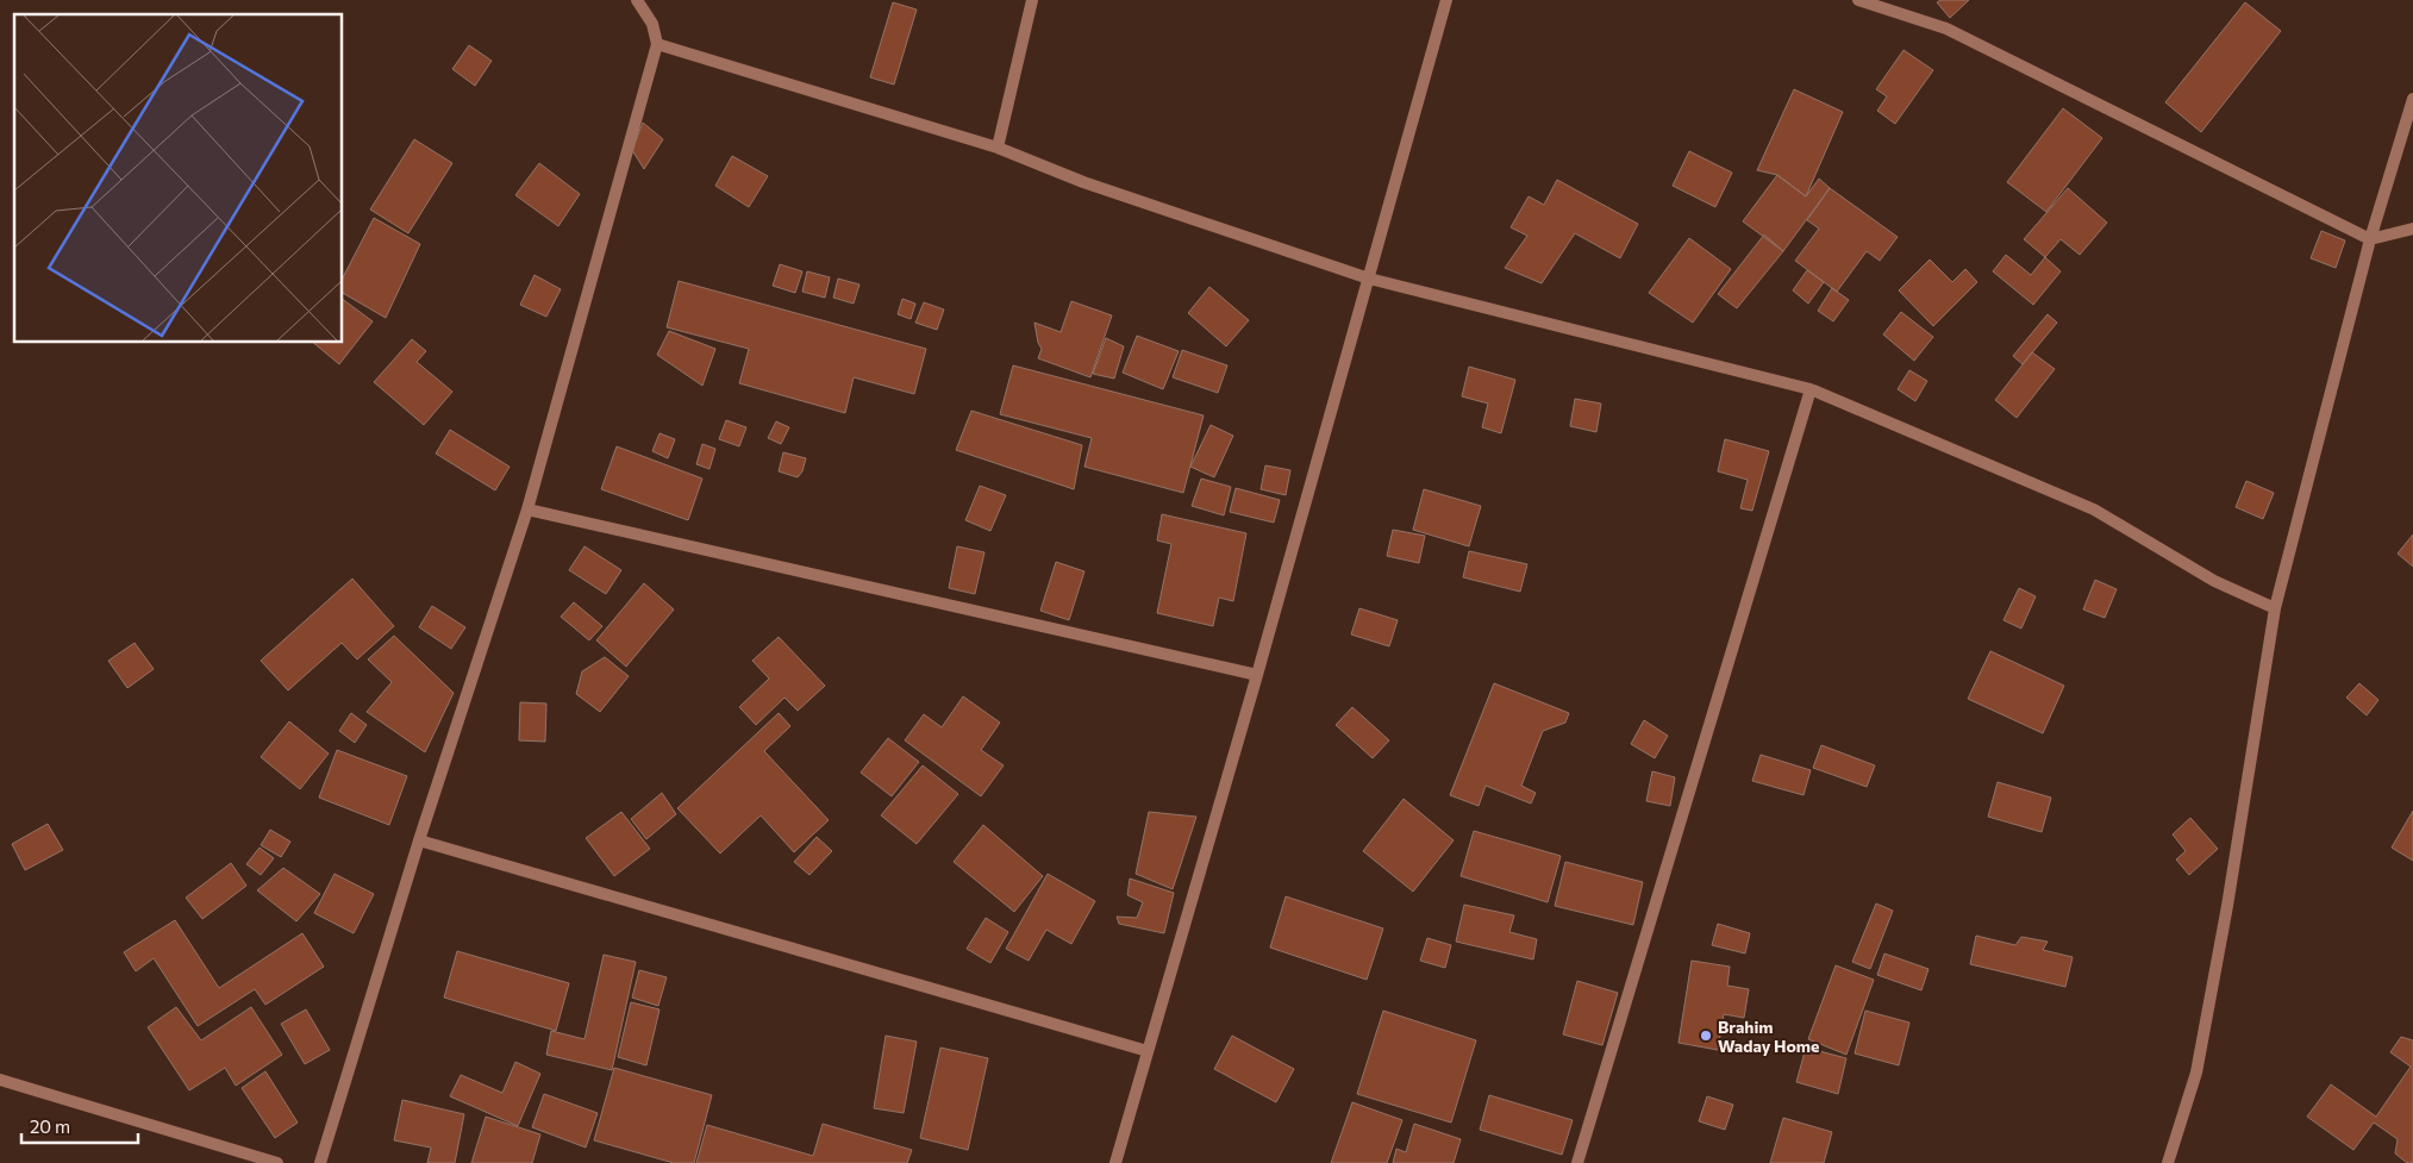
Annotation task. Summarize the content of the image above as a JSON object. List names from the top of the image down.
{
  "places": ["Brahim Waday Home"],
  "scale_bar": "20 m"
}
